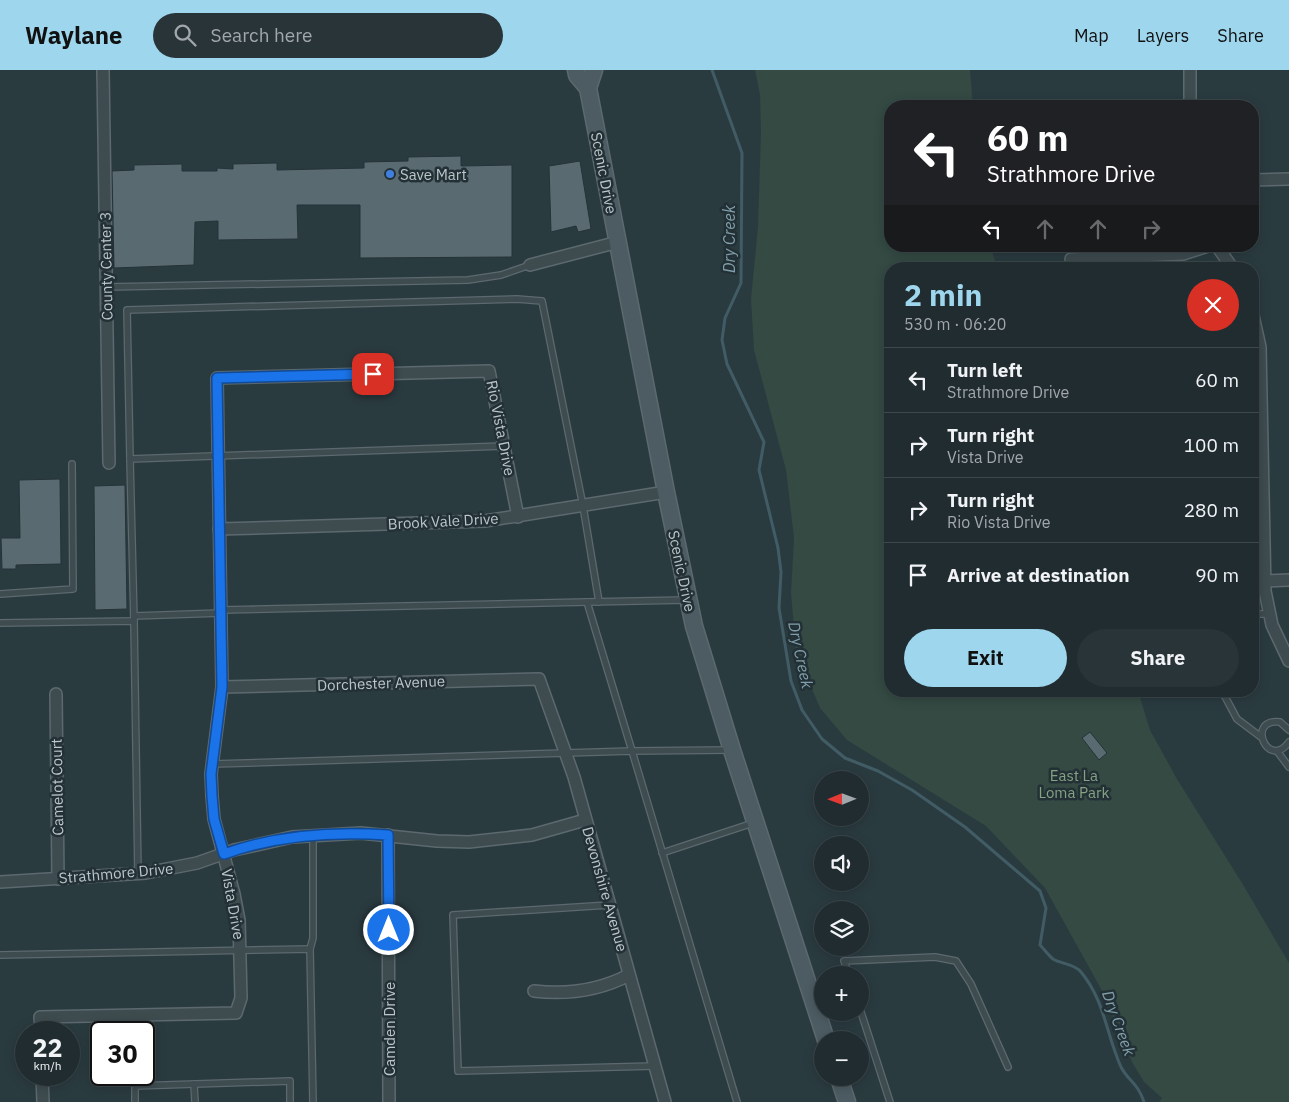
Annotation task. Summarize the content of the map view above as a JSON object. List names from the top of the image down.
{
  "streets": {
    "main road": ["Scenic Drive"],
    "street": [
      "County Center 3",
      "Rio Vista Drive",
      "Brook Vale Drive",
      "Dorchester Avenue",
      "Camelot Court",
      "Strathmore Drive",
      "Devonshire Avenue",
      "Vista Drive",
      "Camden Drive"
    ]
  },
  "crossings": [
    ["Scenic Drive", "Brook Vale Drive"],
    ["Rio Vista Drive", "Brook Vale Drive"],
    ["Rio Vista Drive", "Vista Drive"],
    ["Brook Vale Drive", "Vista Drive"],
    ["Dorchester Avenue", "Devonshire Avenue"],
    ["Dorchester Avenue", "Vista Drive"],
    ["Camelot Court", "Strathmore Drive"],
    ["Strathmore Drive", "Devonshire Avenue"],
    ["Strathmore Drive", "Vista Drive"],
    ["Strathmore Drive", "Camden Drive"]
  ],
  "water": ["Dry Creek"],
  "parks": ["East La Loma Park"],
  "places": ["Save Mart"],
  "north": "left",
  "page": {
    "header": "Waylane",
    "search": "Search here",
    "nav": ["Map", "Layers", "Share"],
    "turn": ["60 m", "Strathmore Drive"],
    "heading": ["2 min", "530 m · 06:20"],
    "list": [
      {
        "name": "Turn left",
        "note": "Strathmore Drive",
        "value": "60 m"
      },
      {
        "name": "Turn right",
        "note": "Vista Drive",
        "value": "100 m"
      },
      {
        "name": "Turn right",
        "note": "Rio Vista Drive",
        "value": "280 m"
      },
      {
        "name": "Arrive at destination",
        "value": "90 m"
      }
    ],
    "buttons": ["Exit", "Share"],
    "map_buttons": ["+", "−"],
    "speed": "22 km/h",
    "limit": "30"
  }
}
